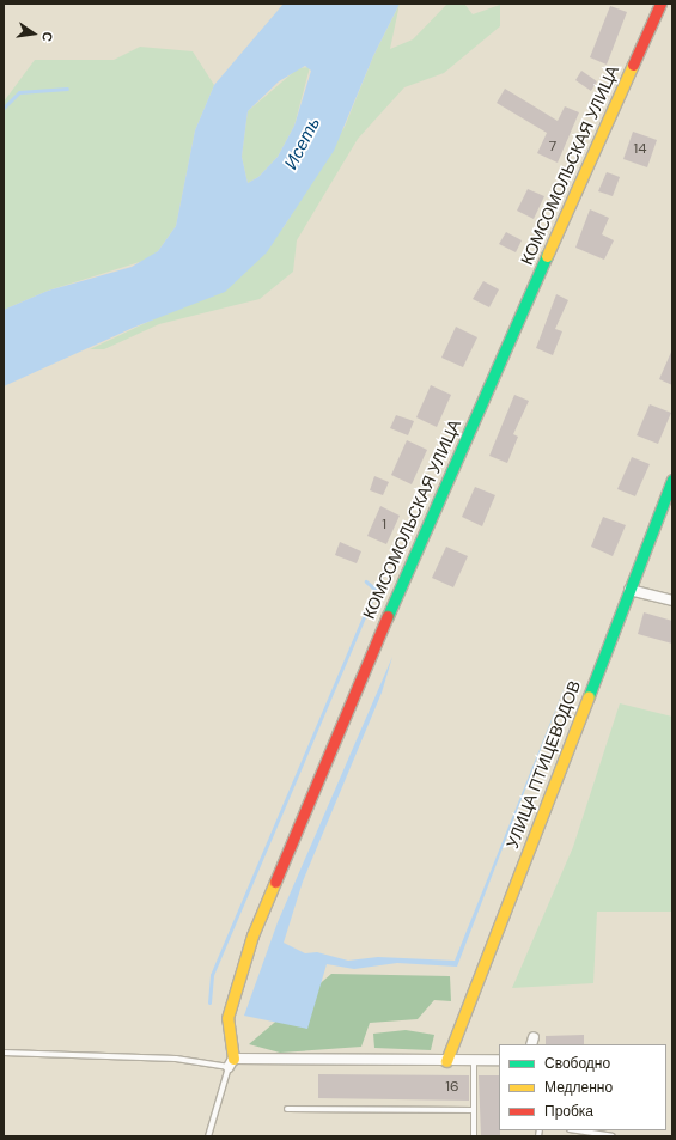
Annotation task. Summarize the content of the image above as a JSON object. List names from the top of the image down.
{
  "streets": {
    "street": ["КОМСОМОЛЬСКАЯ УЛИЦА", "УЛИЦА ПТИЦЕВОДОВ"]
  },
  "water": ["Исеть"],
  "house_numbers": [
    "7",
    "14",
    "1",
    "16"
  ],
  "legend": ["Свободно", "Медленно", "Пробка"],
  "north": "right"
}
